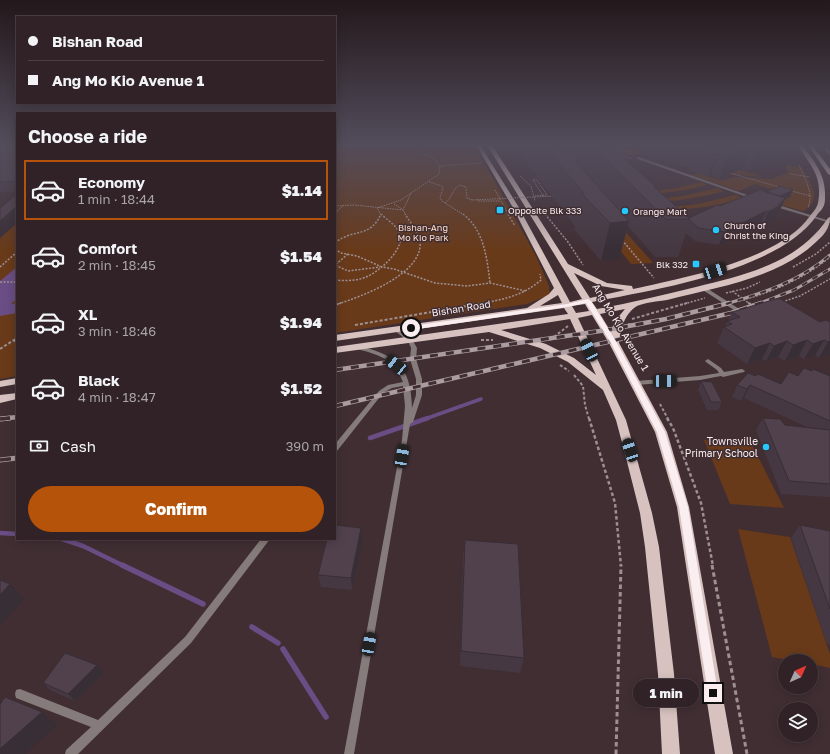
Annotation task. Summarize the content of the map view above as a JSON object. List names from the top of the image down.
{
  "streets": {
    "main road": ["Bishan Road", "Ang Mo Kio Avenue 1"]
  },
  "crossings": [
    ["Bishan Road", "Ang Mo Kio Avenue 1"]
  ],
  "parks": ["Bishan-Ang Mo Kio Park"],
  "places": {
    "transit": ["Opposite Blk 333", "Blk 332"],
    "other": ["Orange Mart", "Church of Christ the King", "Townsville Primary School"]
  },
  "north": "top right",
  "page": {
    "banner": ["Bishan Road", "Ang Mo Kio Avenue 1"],
    "heading": "Choose a ride",
    "list": [
      {
        "name": "Economy",
        "note": "1 min · 18:44",
        "value": "$1.14"
      },
      {
        "name": "Comfort",
        "note": "2 min · 18:45",
        "value": "$1.54"
      },
      {
        "name": "XL",
        "note": "3 min · 18:46",
        "value": "$1.94"
      },
      {
        "name": "Black",
        "note": "4 min · 18:47",
        "value": "$1.52"
      }
    ],
    "pay": ["Cash", "390 m"],
    "buttons": "Confirm",
    "bubble": "1 min"
  }
}
